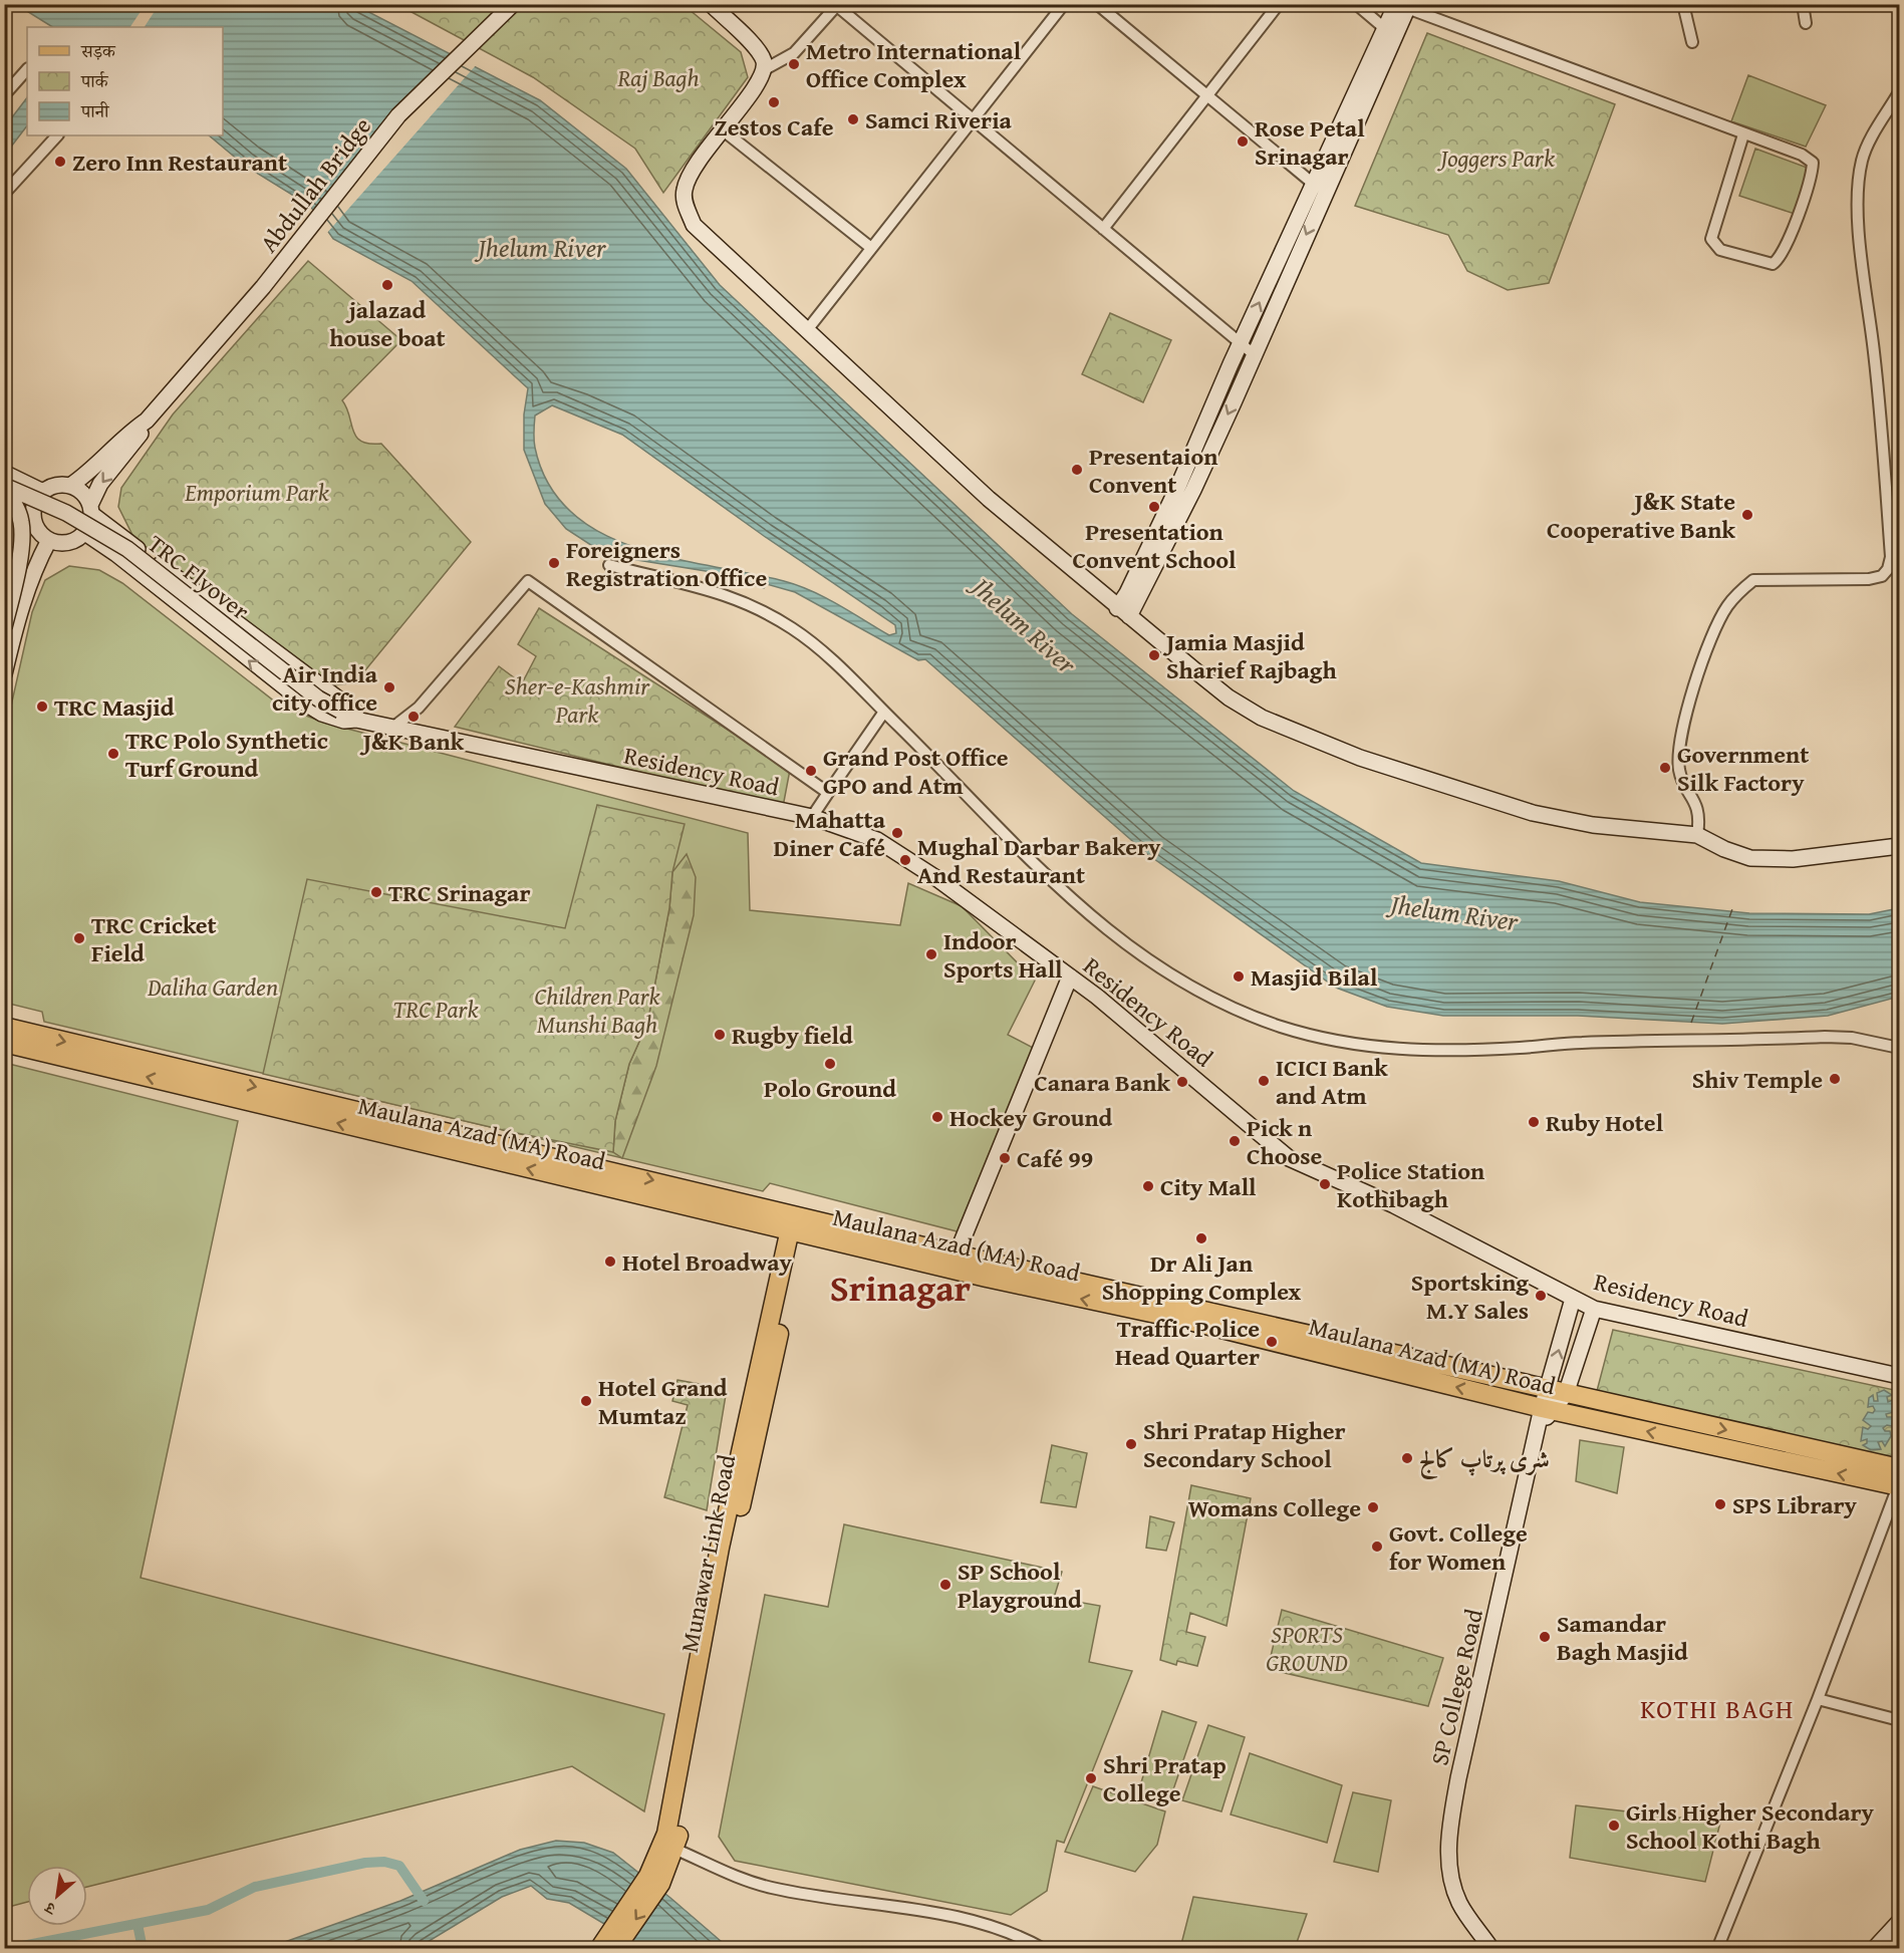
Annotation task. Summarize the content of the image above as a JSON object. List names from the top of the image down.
{
  "streets": {
    "main road": [
      "Abdullah Bridge",
      "TRC Flyover",
      "Residency Road",
      "Maulana Azad (MA) Road",
      "Munawar Link Road",
      "SP College Road"
    ]
  },
  "crossings": [
    ["TRC Flyover", "Residency Road"],
    ["Maulana Azad (MA) Road", "Munawar Link Road"],
    ["Maulana Azad (MA) Road", "SP College Road"]
  ],
  "districts": ["Srinagar", "KOTHI BAGH"],
  "water": ["Jhelum River"],
  "parks": [
    "Raj Bagh",
    "Joggers Park",
    "Emporium Park",
    "Sher-e-Kashmir Park",
    "Daliha Garden",
    "Children Park Munshi Bagh",
    "TRC Park",
    "SPORTS GROUND"
  ],
  "places": [
    "Metro International Office Complex",
    "Zestos Cafe",
    "Samci Riveria",
    "Rose Petal Srinagar",
    "Zero Inn Restaurant",
    "jalazad house boat",
    "Presentaion Convent",
    "Presentation Convent School",
    "J&K State Cooperative Bank",
    "Foreigners Registration Office",
    "Jamia Masjid Sharief Rajbagh",
    "Air India city office",
    "TRC Masjid",
    "J&K Bank",
    "TRC Polo Synthetic Turf Ground",
    "Government Silk Factory",
    "Grand Post Office GPO and Atm",
    "Mahatta Diner Café",
    "Mughal Darbar Bakery And Restaurant",
    "TRC Srinagar",
    "TRC Cricket Field",
    "Indoor Sports Hall",
    "Masjid Bilal",
    "Rugby field",
    "Polo Ground",
    "Shiv Temple",
    "ICICI Bank and Atm",
    "Canara Bank",
    "Hockey Ground",
    "Ruby Hotel",
    "Pick n Choose",
    "Café 99",
    "Police Station Kothibagh",
    "City Mall",
    "Dr Ali Jan Shopping Complex",
    "Hotel Broadway",
    "Sportsking M.Y Sales",
    "Traffic Police Head Quarter",
    "Hotel Grand Mumtaz",
    "Shri Pratap Higher Secondary School",
    "شری پرتاپ کالج",
    "SPS Library",
    "Womans College",
    "Govt. College for Women",
    "SP School Playground",
    "Samandar Bagh Masjid",
    "Shri Pratap College",
    "Girls Higher Secondary School Kothi Bagh"
  ],
  "legend": ["सड़क", "पार्क", "पानी"],
  "north": "bottom left"
}
